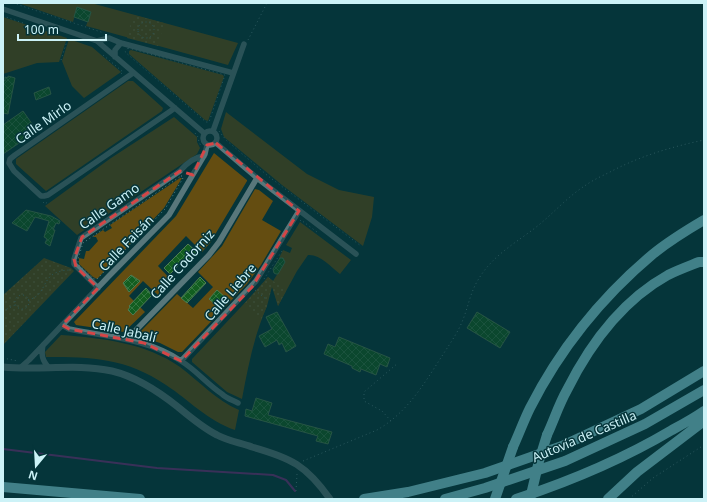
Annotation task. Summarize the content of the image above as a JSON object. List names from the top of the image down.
{
  "streets": {
    "highway": ["Autovía de Castilla"],
    "street": [
      "Calle Mirlo",
      "Calle Gamo",
      "Calle Faisán",
      "Calle Codorniz",
      "Calle Liebre",
      "Calle Jabalí"
    ]
  },
  "crossings": [
    ["Calle Gamo", "Calle Faisán"],
    ["Calle Faisán", "Calle Jabalí"],
    ["Calle Codorniz", "Calle Jabalí"],
    ["Calle Liebre", "Calle Jabalí"]
  ],
  "scale_bar": "100 m",
  "north": "bottom"
}
